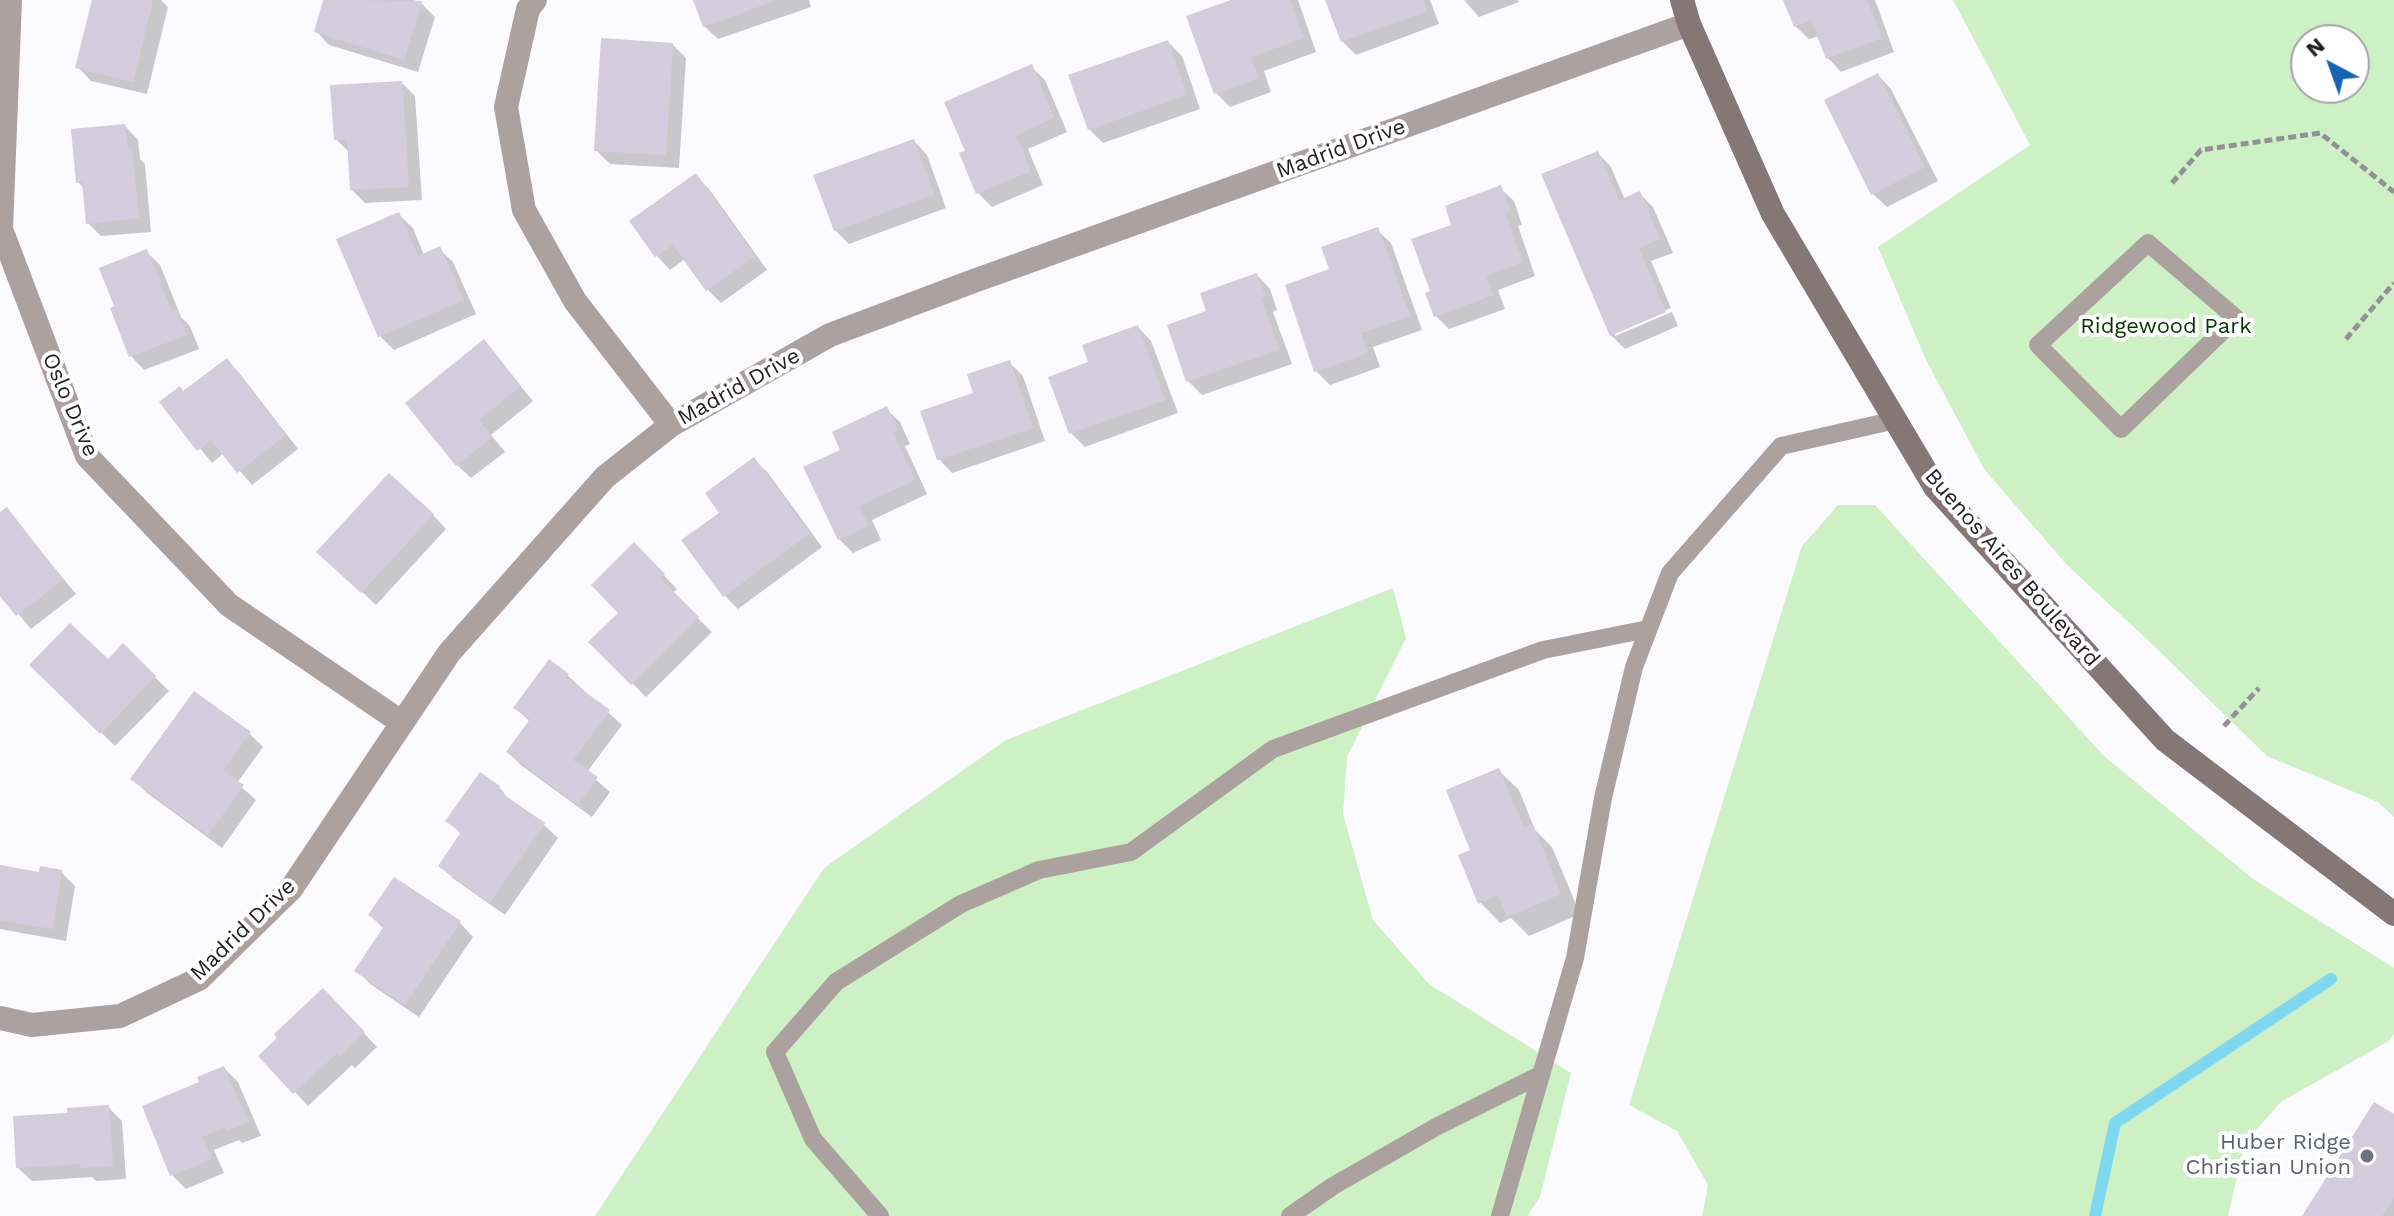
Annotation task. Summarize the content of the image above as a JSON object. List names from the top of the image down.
{
  "streets": {
    "street": ["Madrid Drive", "Oslo Drive", "Buenos Aires Boulevard"]
  },
  "crossings": [
    ["Madrid Drive", "Oslo Drive"],
    ["Madrid Drive", "Buenos Aires Boulevard"]
  ],
  "parks": ["Ridgewood Park"],
  "places": ["Huber Ridge Christian Union"],
  "north": "top left"
}
